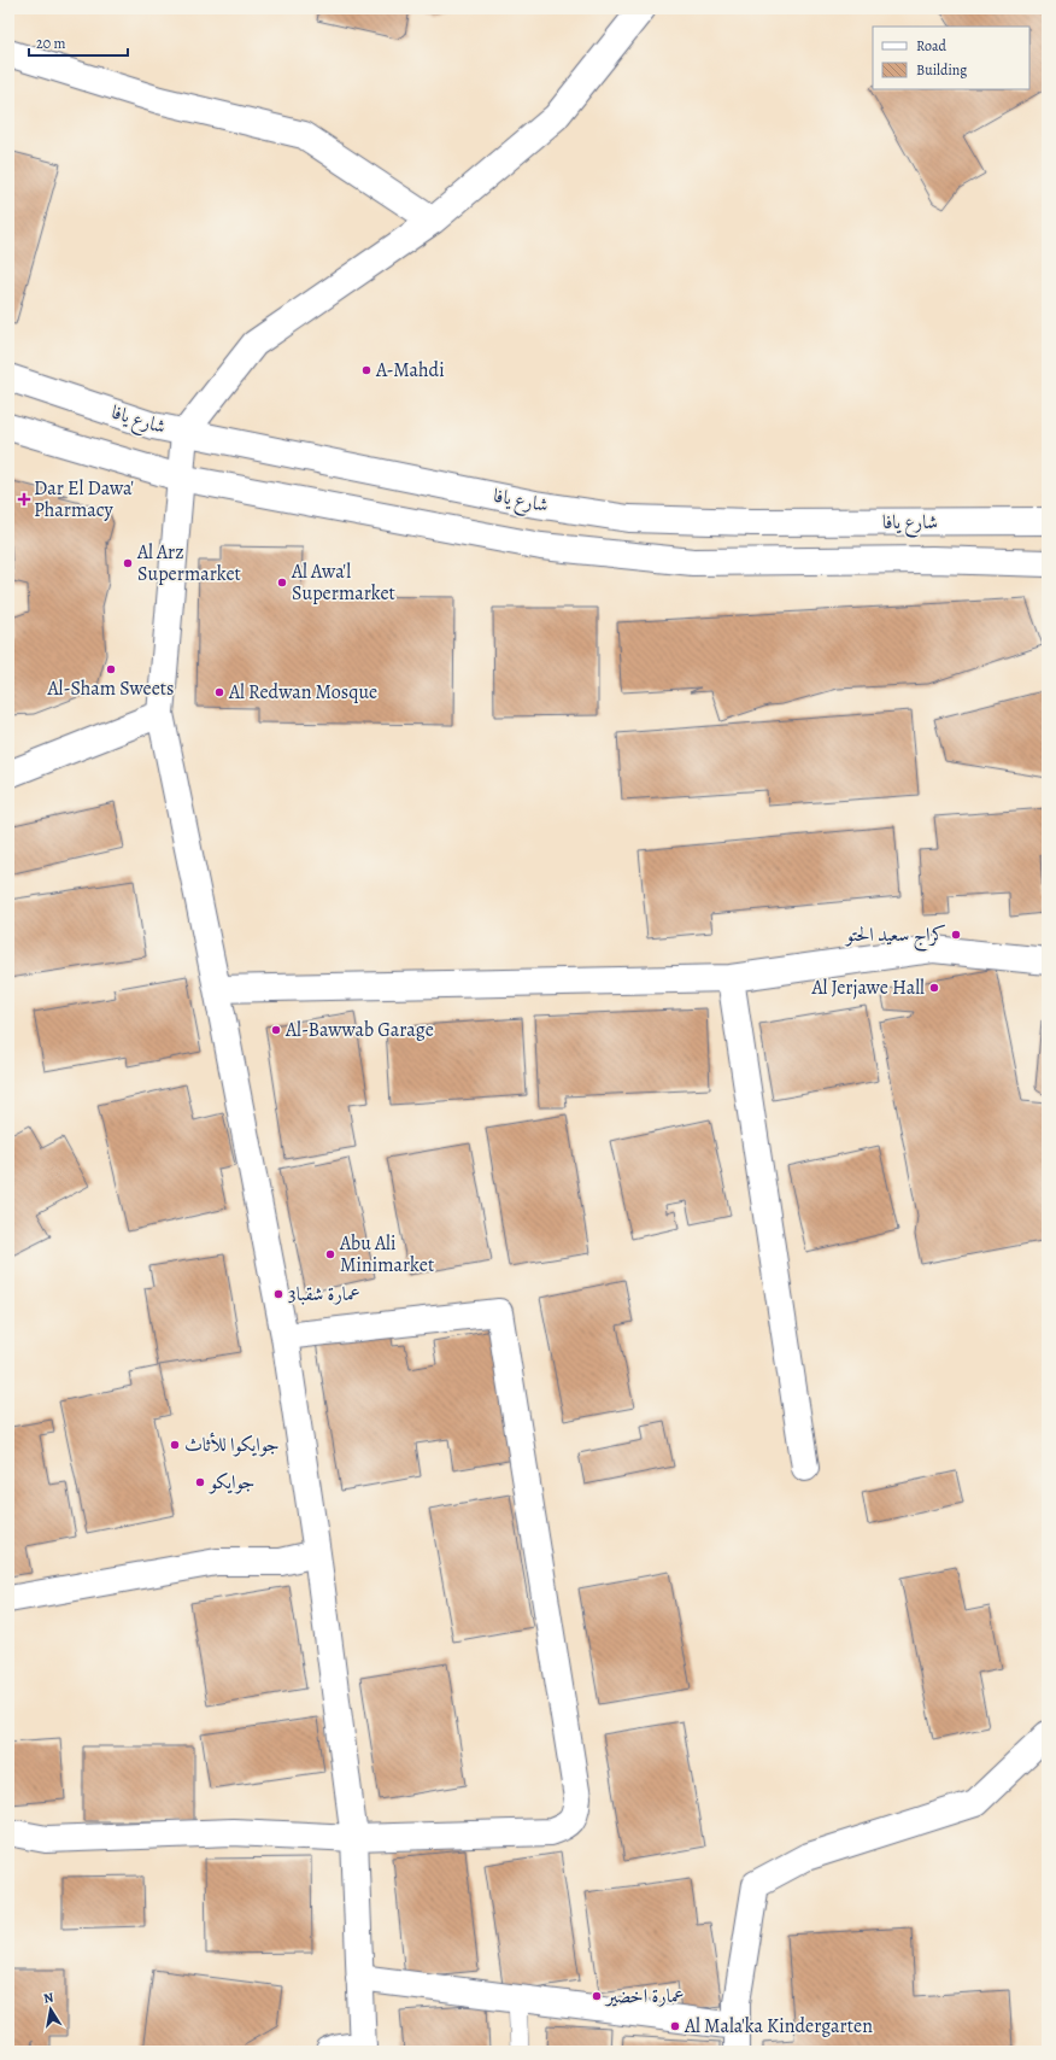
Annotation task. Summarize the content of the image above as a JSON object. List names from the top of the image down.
{
  "streets": {
    "street": ["شارع يافا"]
  },
  "places": {
    "other": [
      "A-Mahdi",
      "Al Arz Supermarket",
      "Al Awa'l Supermarket",
      "Al-Sham Sweets",
      "Al Redwan Mosque",
      "كراج سعيد الحتو",
      "Al Jerjawe Hall",
      "Al-Bawwab Garage",
      "Abu Ali Minimarket",
      "عمارة شقبا3",
      "جوايكوا للأثاث",
      "جوايكو",
      "عمارة اخضير",
      "Al Mala'ka Kindergarten"
    ],
    "health": ["Dar El Dawa' Pharmacy"]
  },
  "legend": ["Road", "Building"],
  "scale_bar": "20 m",
  "north": "top"
}
